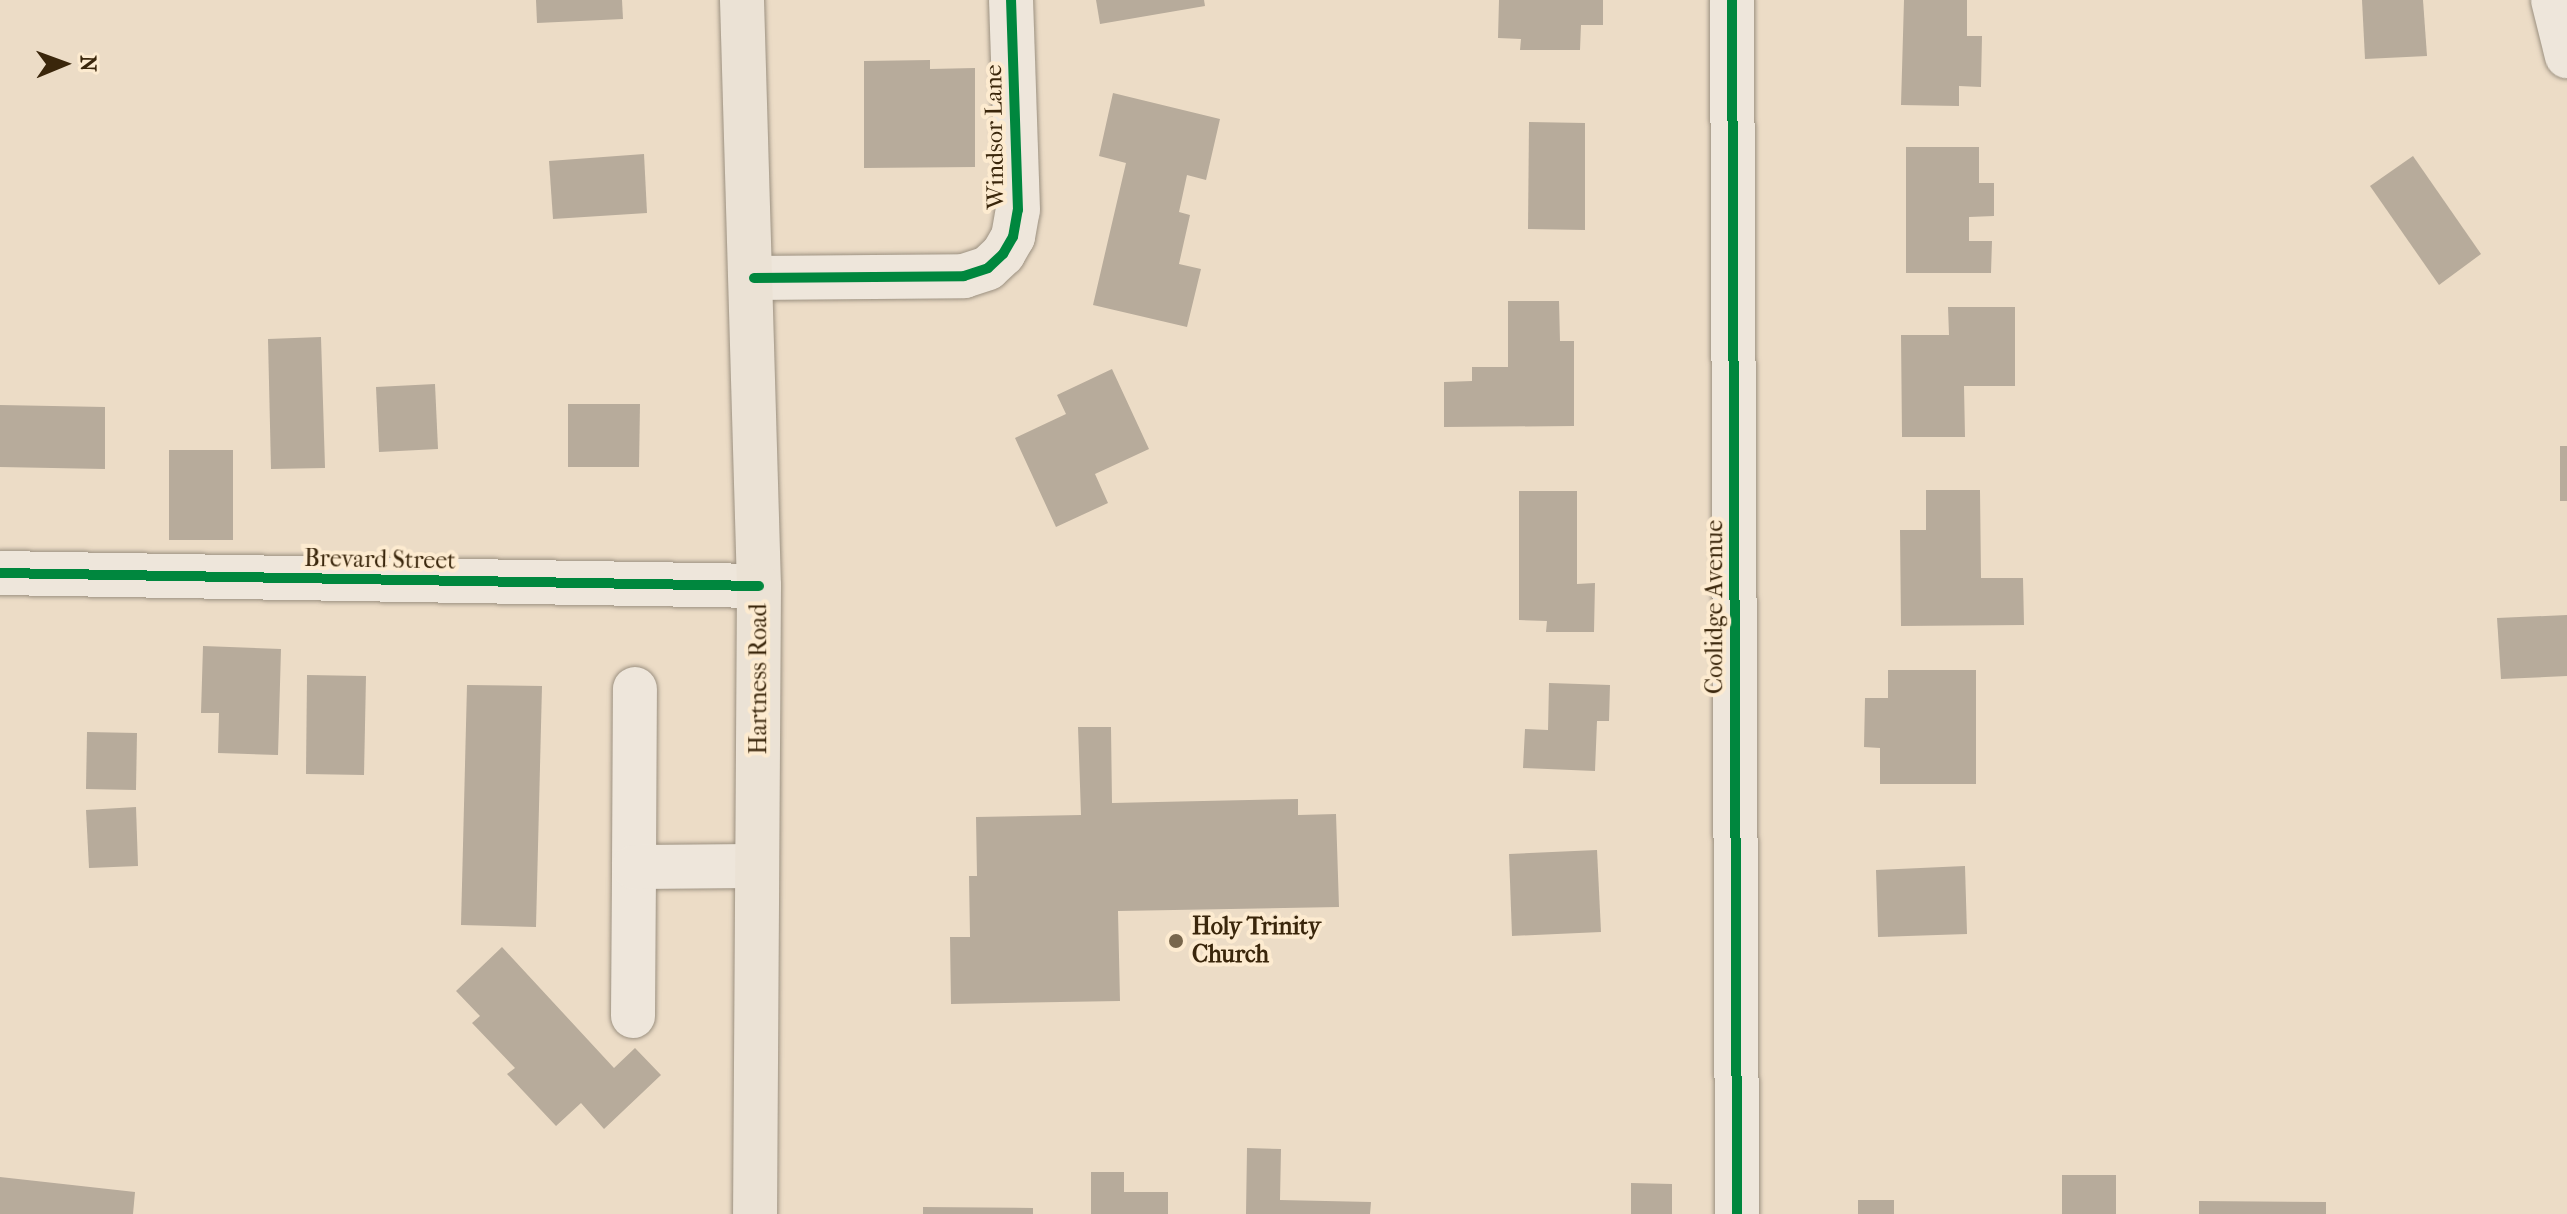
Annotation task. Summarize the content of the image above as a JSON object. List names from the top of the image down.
{
  "streets": {
    "main road": ["Hartness Road"],
    "street": ["Windsor Lane", "Brevard Street", "Coolidge Avenue"]
  },
  "crossings": [
    ["Windsor Lane", "Hartness Road"],
    ["Brevard Street", "Hartness Road"]
  ],
  "places": ["Holy Trinity Church"],
  "north": "right"
}
